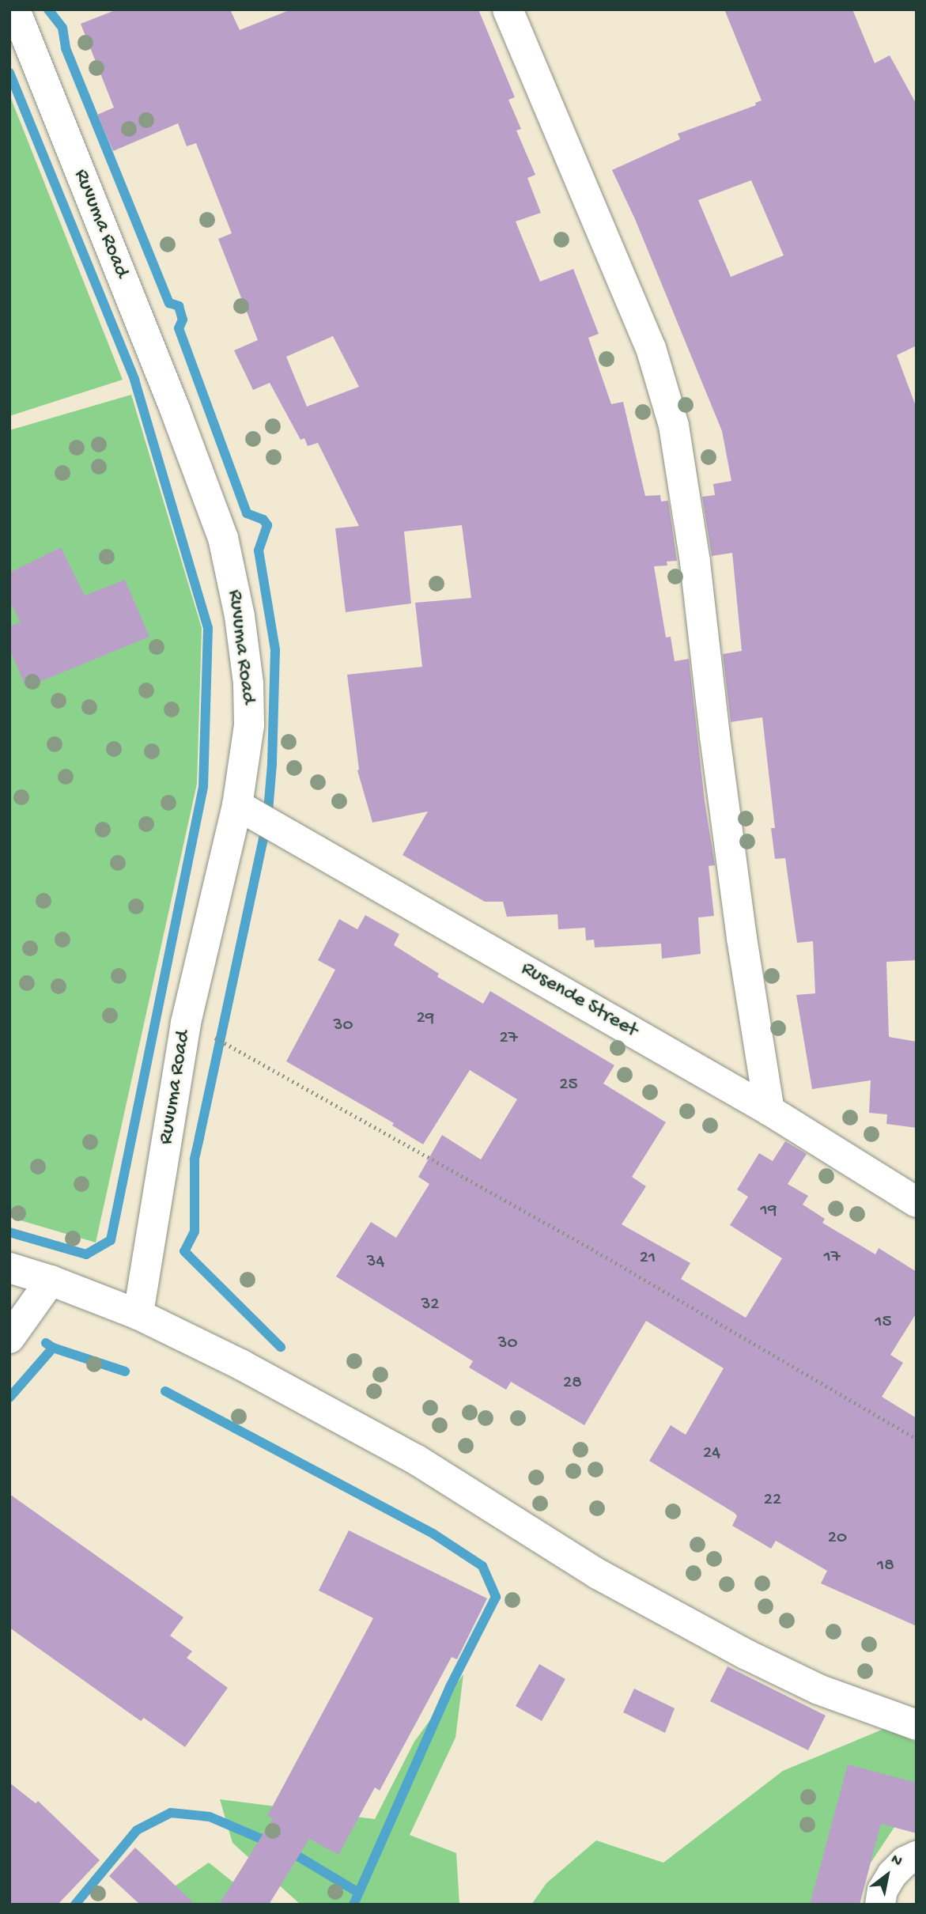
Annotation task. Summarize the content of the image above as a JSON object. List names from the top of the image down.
{
  "streets": {
    "street": ["Ruvuma Road", "Rusende Street"]
  },
  "crossings": [
    ["Ruvuma Road", "Rusende Street"]
  ],
  "house_numbers": [
    "29",
    "30",
    "27",
    "25",
    "19",
    "17",
    "21",
    "34",
    "32",
    "15",
    "30",
    "28",
    "24",
    "22",
    "20",
    "18"
  ],
  "north": "top right"
}
